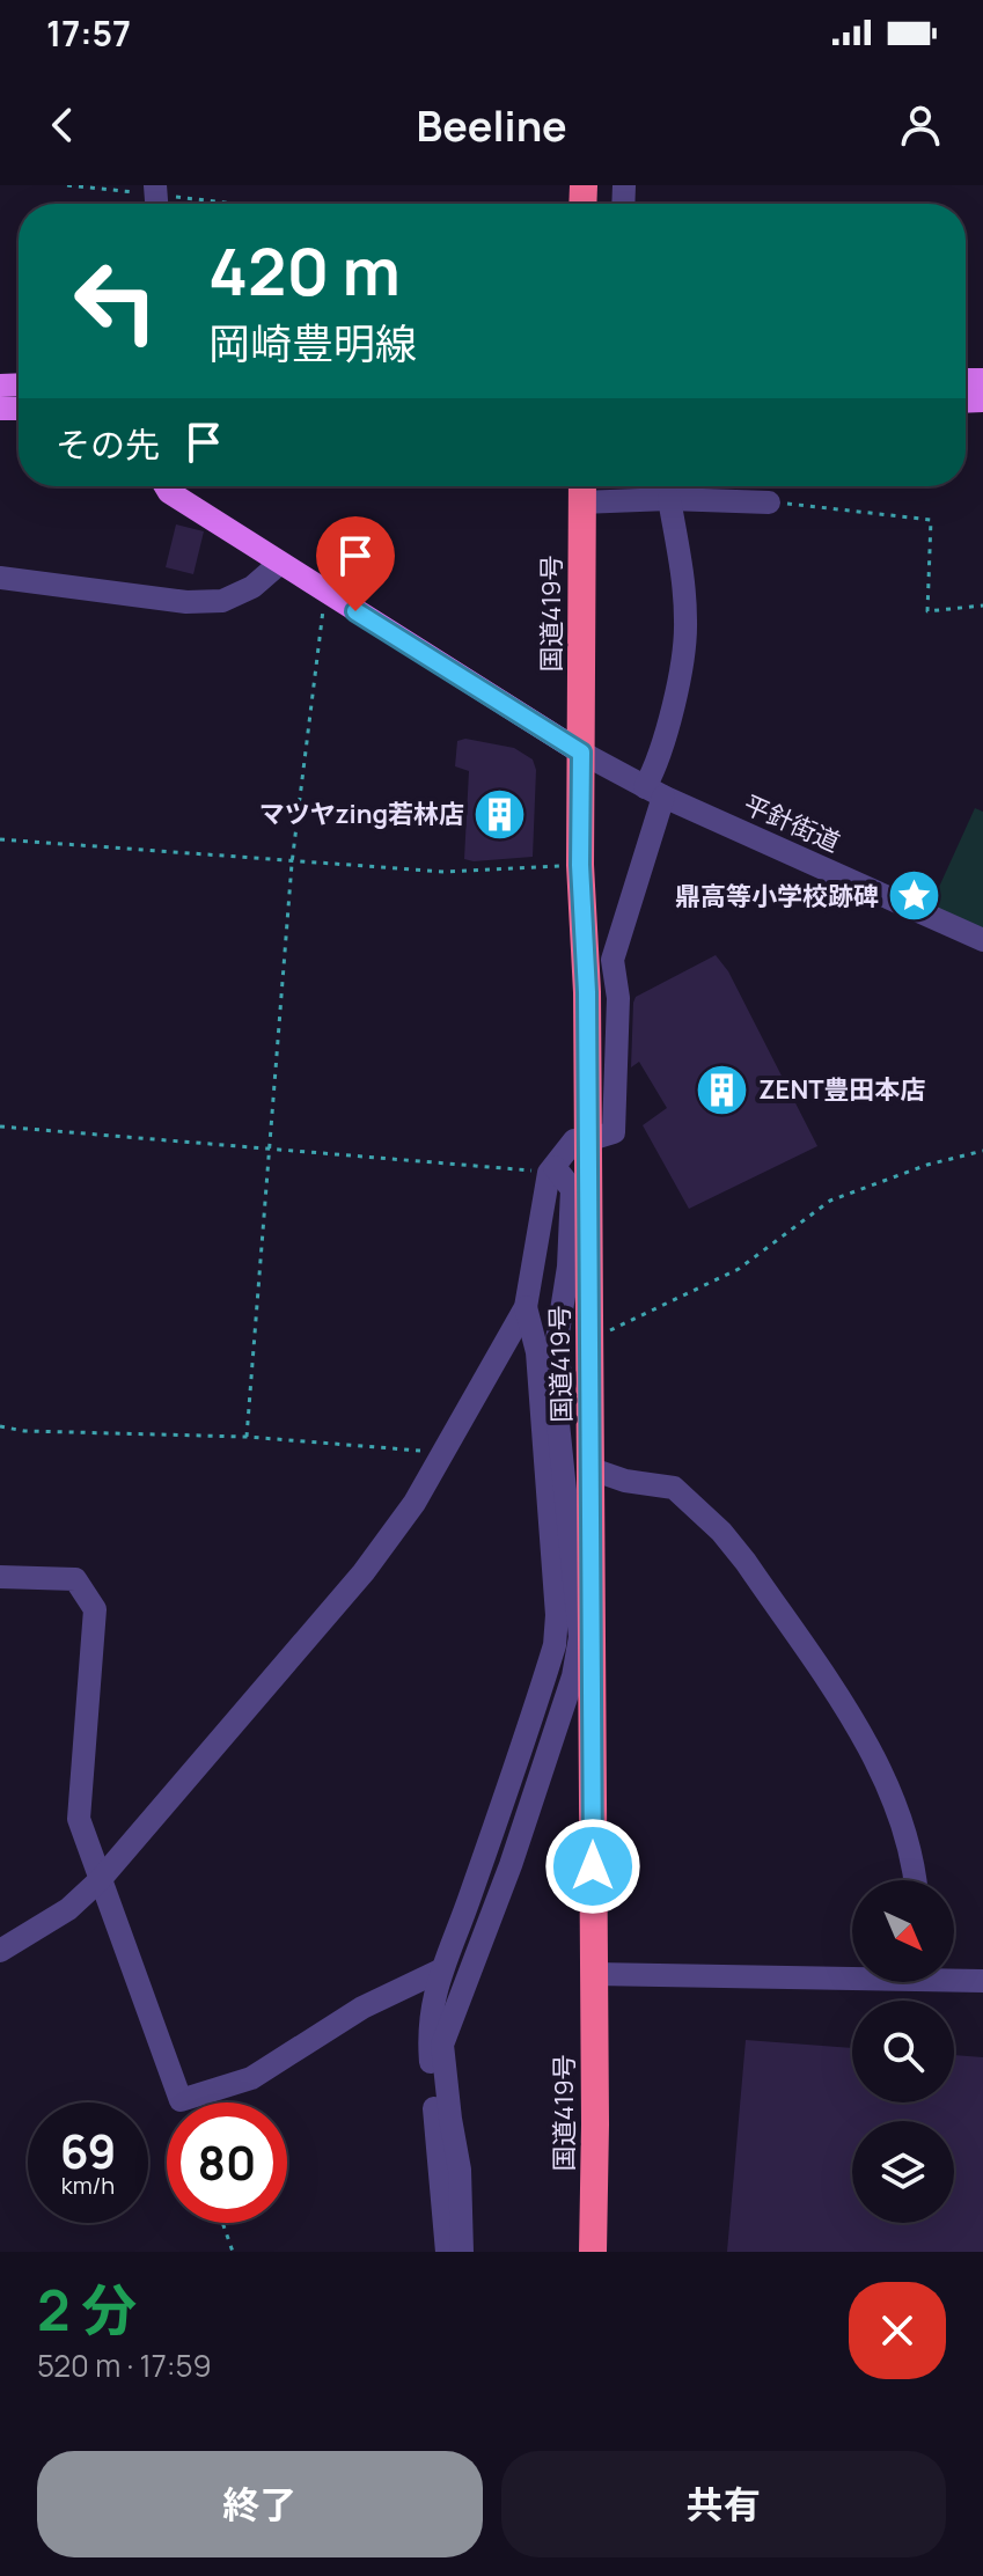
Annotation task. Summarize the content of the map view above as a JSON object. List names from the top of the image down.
{
  "streets": {
    "highway": ["国道419号"],
    "street": ["平針街道"]
  },
  "crossings": [
    ["国道419号", "平針街道"]
  ],
  "places": {
    "building": ["マツヤzing若林店", "ZENT豊田本店"],
    "place": ["鼎高等小学校跡碑"]
  },
  "north": "bottom right",
  "page": {
    "status": "17:57",
    "header": "Beeline",
    "turn": ["420 m", "岡崎豊明線"],
    "then": "その先",
    "speed": "69 km/h",
    "limit": "80",
    "heading": ["2 分", "520 m · 17:59"],
    "buttons": ["終了", "共有"]
  }
}
